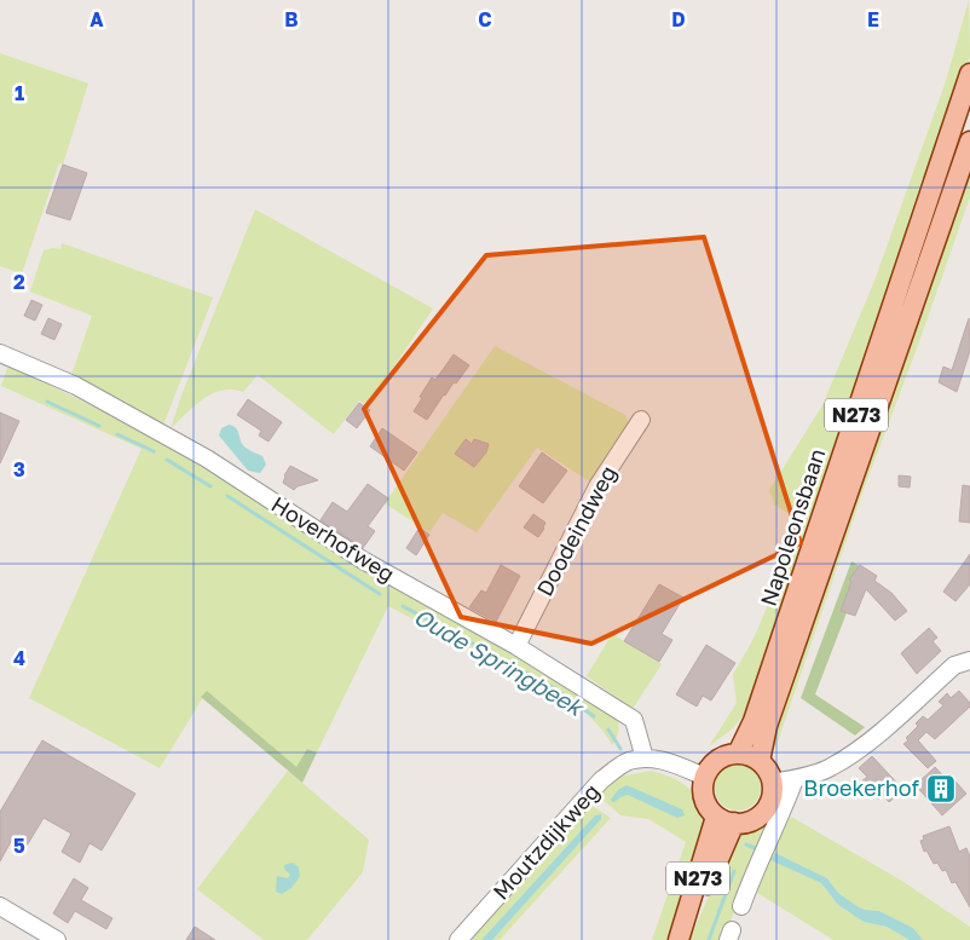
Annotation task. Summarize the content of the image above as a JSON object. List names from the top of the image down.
{
  "streets": {
    "main road": ["N273", "Napoleonsbaan"],
    "street": ["Doodeindweg", "Hoverhofweg", "Moutzdijkweg"]
  },
  "crossings": [
    ["N273", "Napoleonsbaan"],
    ["Doodeindweg", "Hoverhofweg"],
    ["Hoverhofweg", "Moutzdijkweg"]
  ],
  "water": ["Oude Springbeek"],
  "places": {
    "building": ["Broekerhof"]
  },
  "grid": {
    "columns": [
      "A",
      "B",
      "C",
      "D",
      "E"
    ],
    "rows": [
      "1",
      "2",
      "3",
      "4",
      "5"
    ]
  }
}
